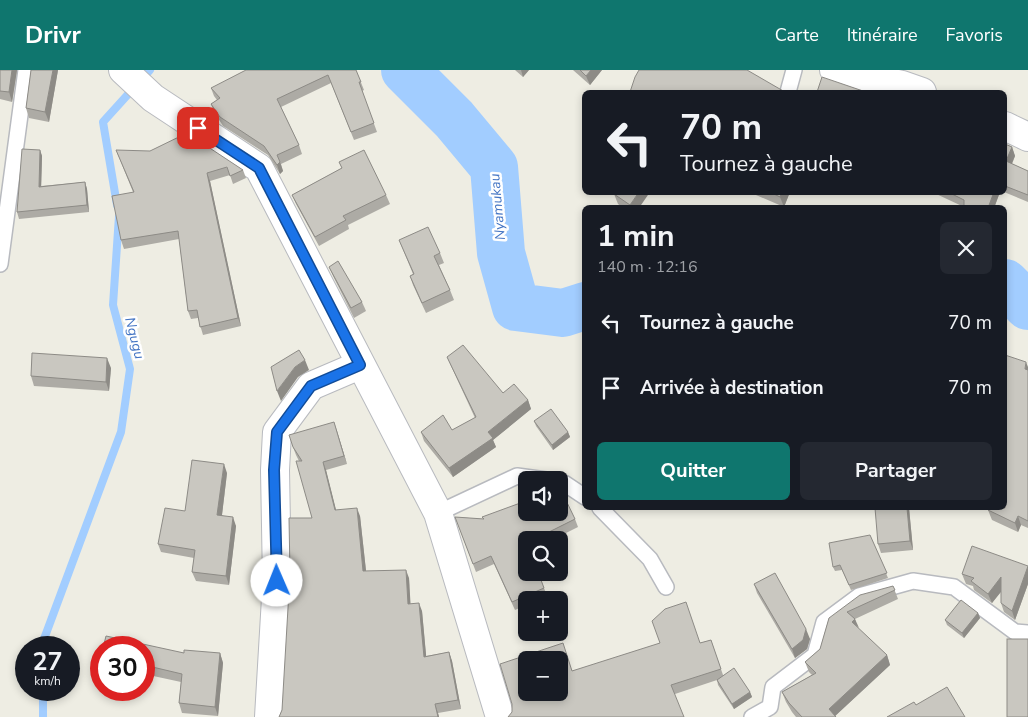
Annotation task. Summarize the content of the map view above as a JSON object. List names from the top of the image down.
{
  "water": ["Nyamukau", "Ngugu"],
  "page": {
    "header": "Drivr",
    "nav": ["Carte", "Itinéraire", "Favoris"],
    "turn": ["70 m", "Tournez à gauche"],
    "heading": ["1 min", "140 m · 12:16"],
    "list": [
      {
        "name": "Tournez à gauche",
        "value": "70 m"
      },
      {
        "name": "Arrivée à destination",
        "value": "70 m"
      }
    ],
    "buttons": ["Quitter", "Partager"],
    "map_buttons": ["+", "−"],
    "speed": "27 km/h",
    "limit": "30"
  }
}
